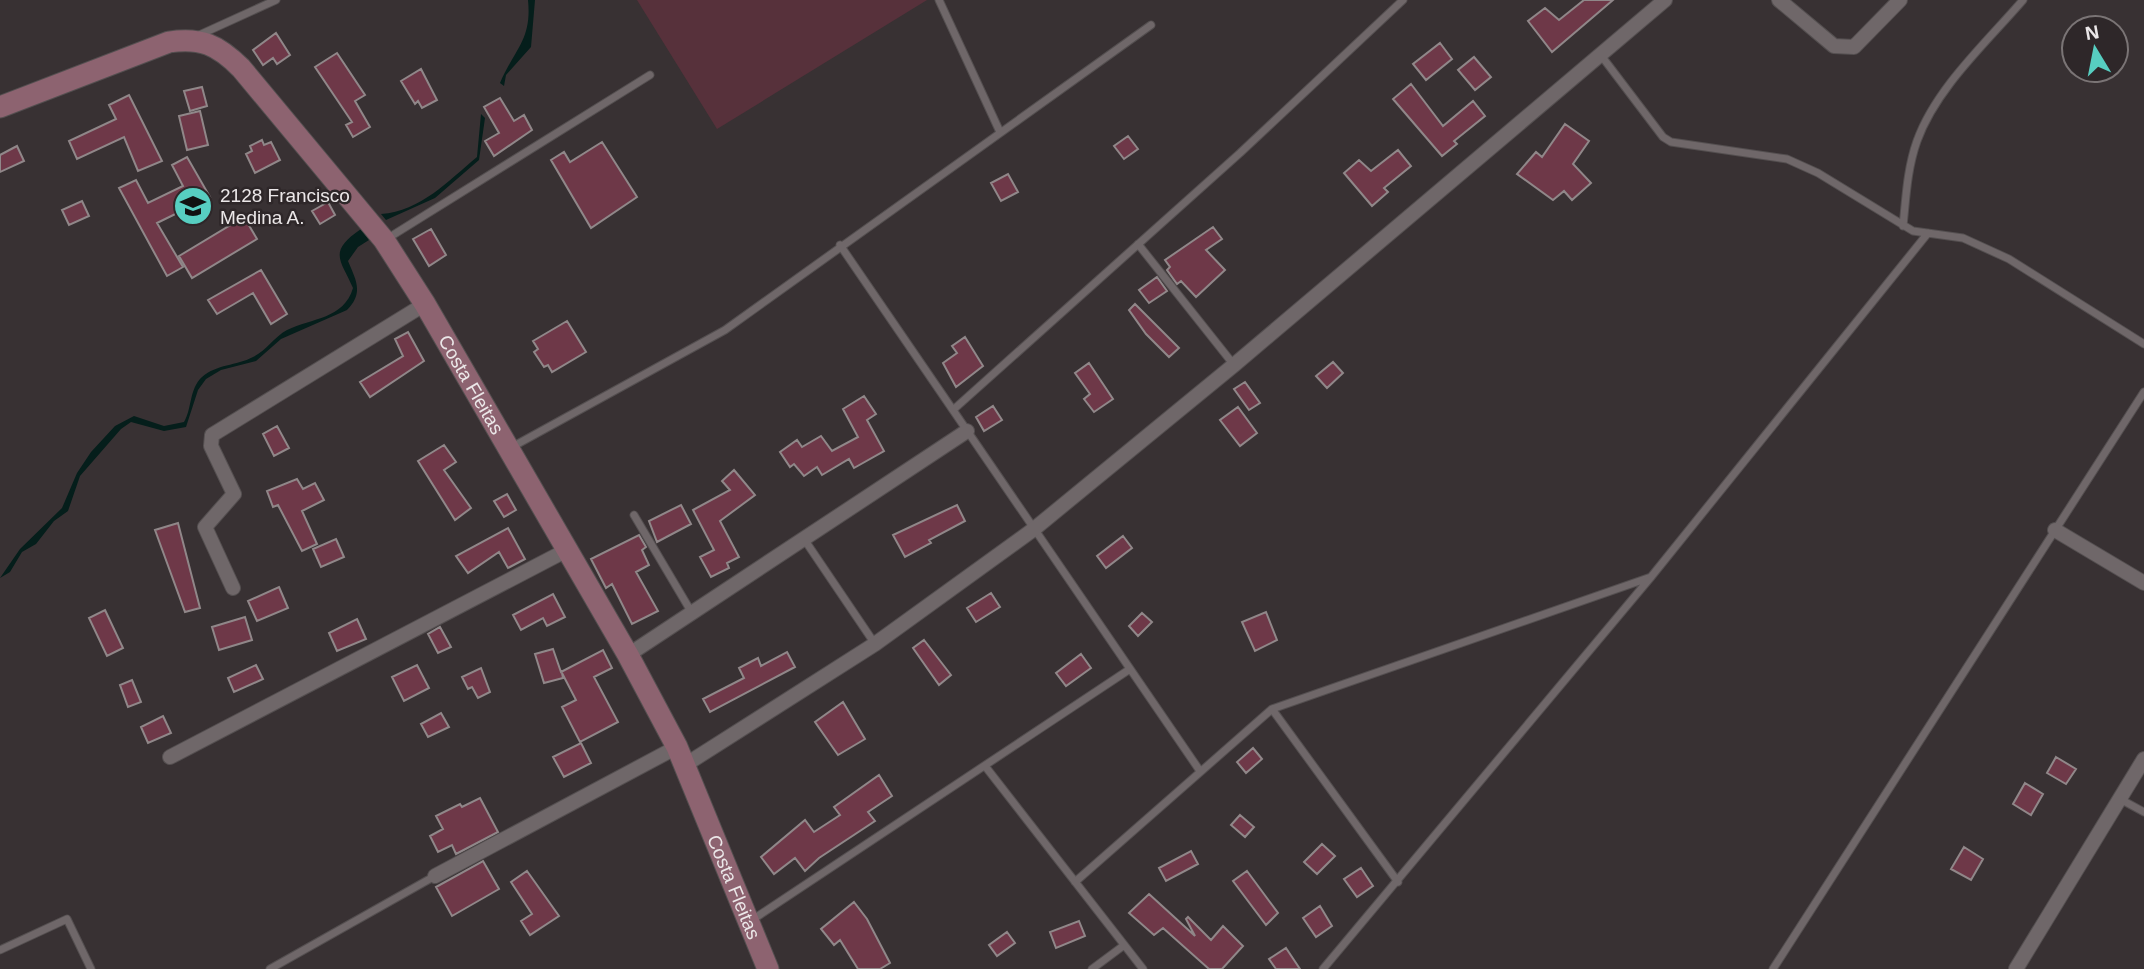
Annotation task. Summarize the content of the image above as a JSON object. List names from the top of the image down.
{
  "streets": {
    "main road": ["Costa Fleitas"]
  },
  "places": {
    "school or university": ["2128 Francisco Medina A."]
  },
  "north": "top"
}
